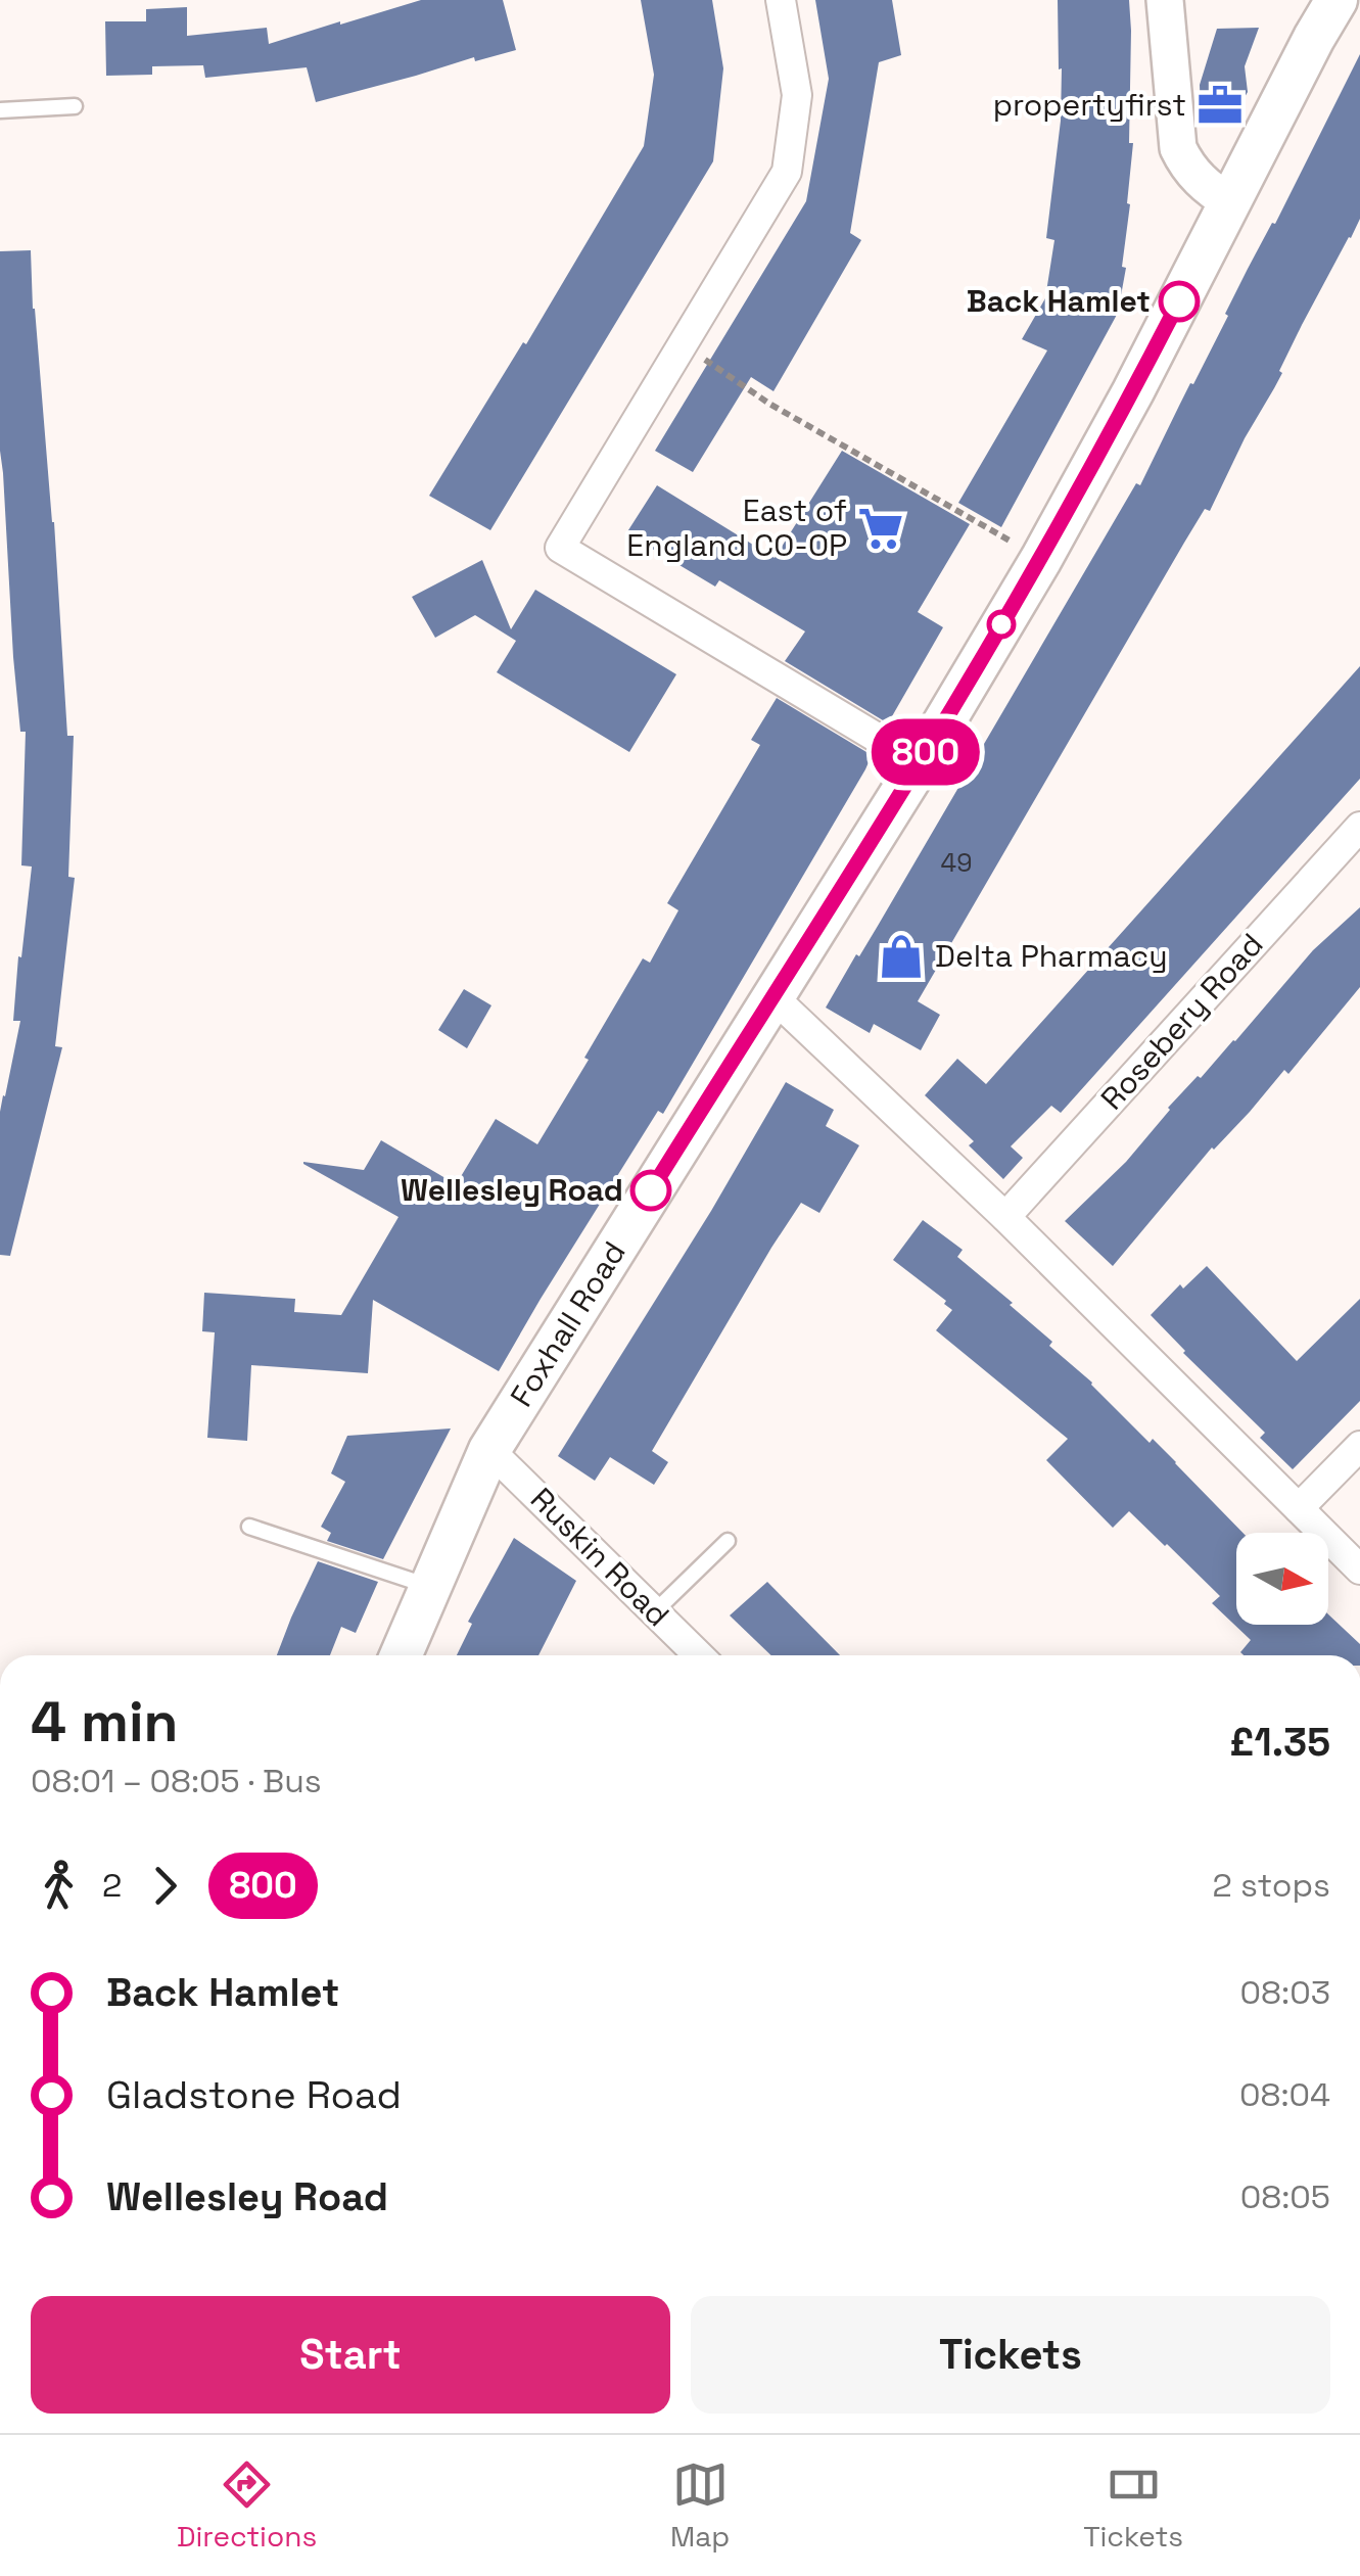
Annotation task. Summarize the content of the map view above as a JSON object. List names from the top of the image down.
{
  "streets": {
    "main road": ["Foxhall Road"],
    "street": ["Rosebery Road", "Ruskin Road"]
  },
  "crossings": [
    ["Foxhall Road", "Ruskin Road"]
  ],
  "places": {
    "office": ["propertyfirst"],
    "other": ["Back Hamlet", "Wellesley Road"],
    "supermarket": ["East of England CO-OP"],
    "shop": ["Delta Pharmacy"]
  },
  "lines": ["bus line 800"],
  "house_numbers": ["49"],
  "north": "right",
  "page": {
    "on_map": "800",
    "heading": ["4 min", "08:01 – 08:05 · Bus", "£1.35"],
    "legs": ["2", "800", "2 stops"],
    "list": [
      {
        "name": "Back Hamlet",
        "value": "08:03"
      },
      {
        "name": "Gladstone Road",
        "value": "08:04"
      },
      {
        "name": "Wellesley Road",
        "value": "08:05"
      }
    ],
    "buttons": ["Start", "Tickets"],
    "tabs": ["Directions", "Map", "Tickets"]
  }
}
